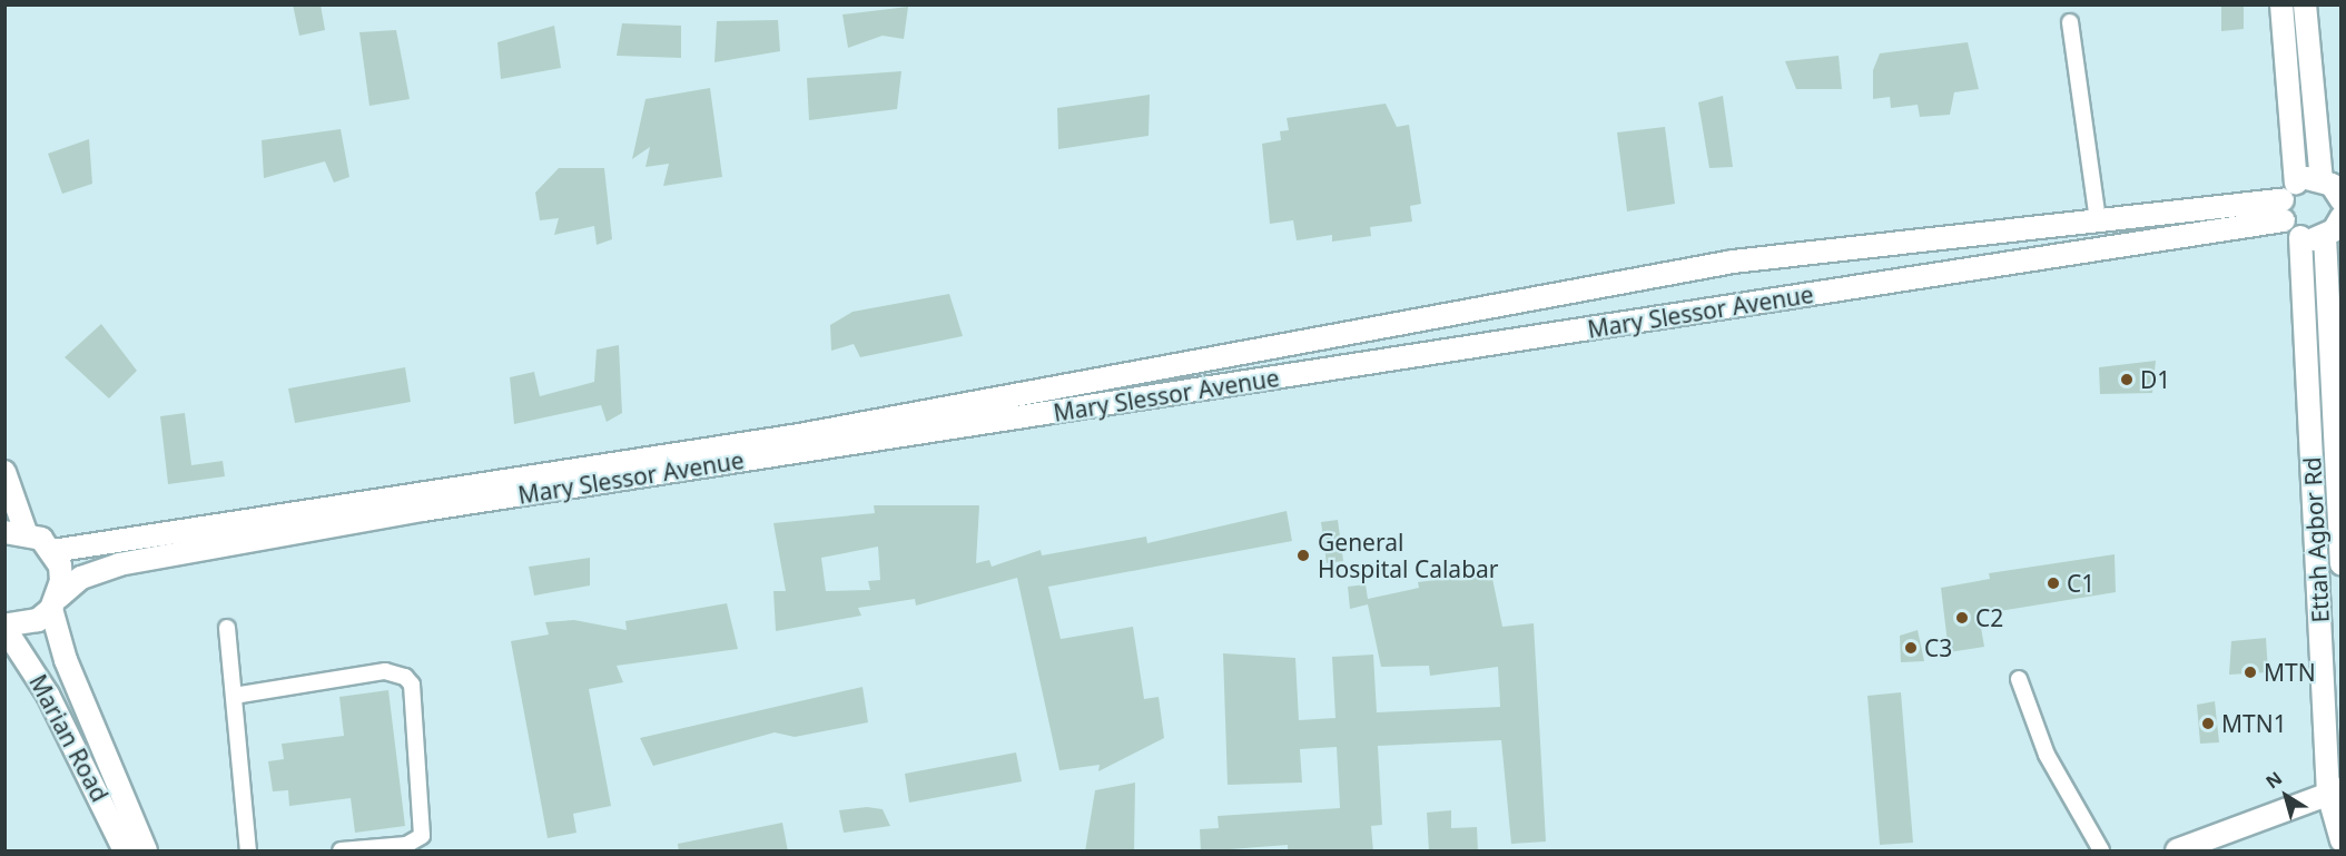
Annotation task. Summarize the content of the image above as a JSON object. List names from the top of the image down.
{
  "streets": {
    "main road": ["Mary Slessor Avenue", "Ettah Agbor Rd", "Marian Road"]
  },
  "crossings": [
    ["Mary Slessor Avenue", "Marian Road"]
  ],
  "places": [
    "D1",
    "General Hospital Calabar",
    "C1",
    "C2",
    "C3",
    "MTN",
    "MTN1"
  ],
  "north": "top left"
}
